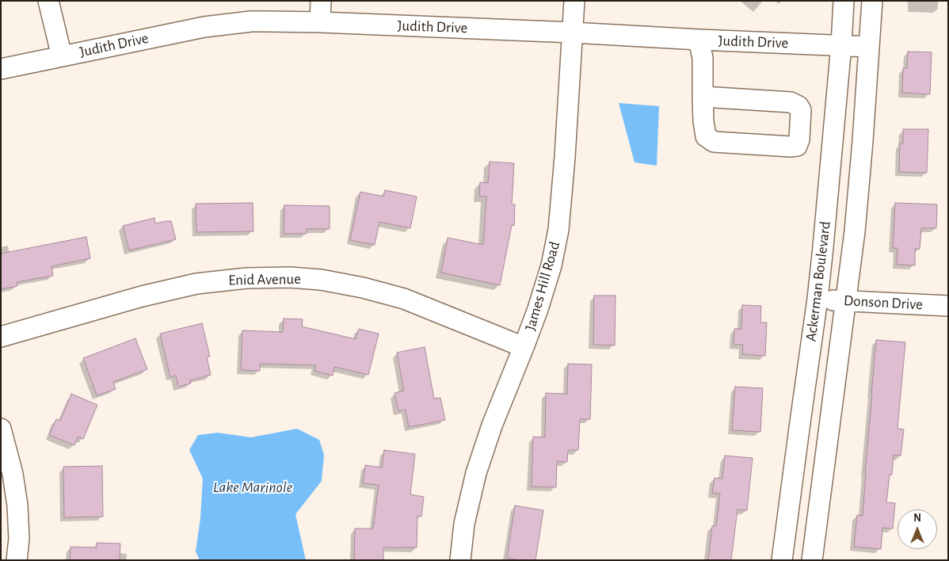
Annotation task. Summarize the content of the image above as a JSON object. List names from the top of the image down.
{
  "streets": {
    "street": [
      "Judith Drive",
      "Enid Avenue",
      "Ackerman Boulevard",
      "James Hill Road",
      "Donson Drive"
    ]
  },
  "crossings": [
    ["Judith Drive", "Ackerman Boulevard"],
    ["Judith Drive", "James Hill Road"],
    ["Enid Avenue", "James Hill Road"],
    ["Ackerman Boulevard", "Donson Drive"]
  ],
  "water": ["Lake Marinole"],
  "north": "top"
}
